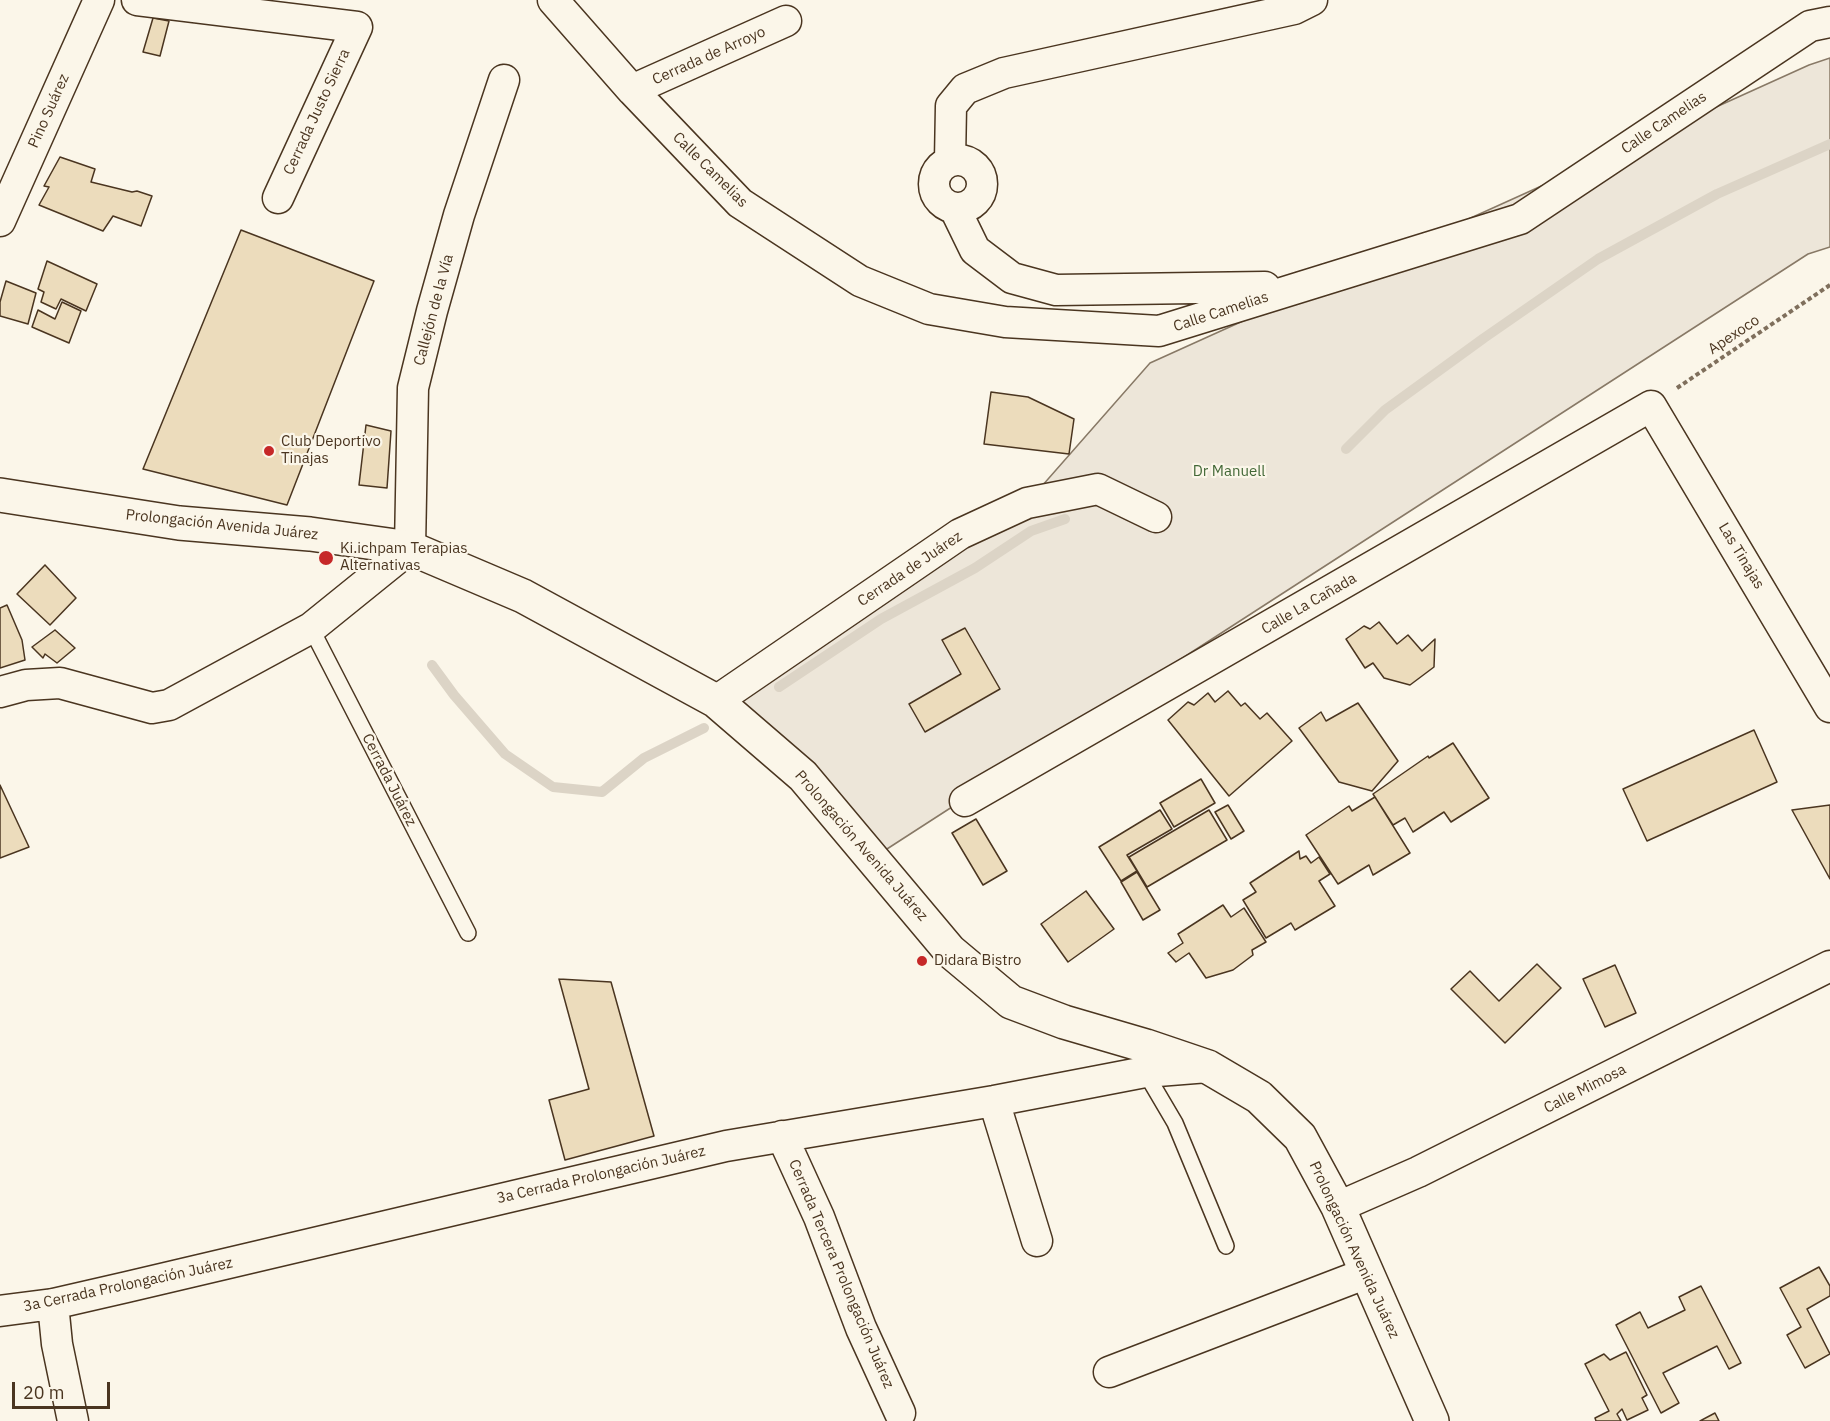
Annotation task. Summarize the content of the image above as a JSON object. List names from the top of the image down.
{
  "streets": {
    "street": [
      "Cerrada de Arroyo",
      "Pino Suárez",
      "Cerrada Justo Sierra",
      "Calle Camelias",
      "Callejón de la Vía",
      "Prolongación Avenida Juárez",
      "Las Tinajas",
      "Cerrada de Juárez",
      "Calle La Cañada",
      "Calle Mimosa",
      "3a Cerrada Prolongación Juárez",
      "Cerrada Tercera Prolongación Juárez"
    ],
    "lane": ["Cerrada Juárez"],
    "path": ["Apexoco"]
  },
  "crossings": [
    ["Cerrada de Arroyo", "Calle Camelias"],
    ["Callejón de la Vía", "Prolongación Avenida Juárez"],
    ["Apexoco", "Las Tinajas"],
    ["Apexoco", "Calle La Cañada"],
    ["Prolongación Avenida Juárez", "Cerrada de Juárez"],
    ["Prolongación Avenida Juárez", "Calle Mimosa"],
    ["Prolongación Avenida Juárez", "3a Cerrada Prolongación Juárez"],
    ["Las Tinajas", "Calle La Cañada"],
    ["3a Cerrada Prolongación Juárez", "Cerrada Tercera Prolongación Juárez"]
  ],
  "parks": ["Dr Manuell"],
  "places": ["Club Deportivo Tinajas", "Ki.ichpam Terapias Alternativas", "Didara Bistro"],
  "scale_bar": "20 m"
}
